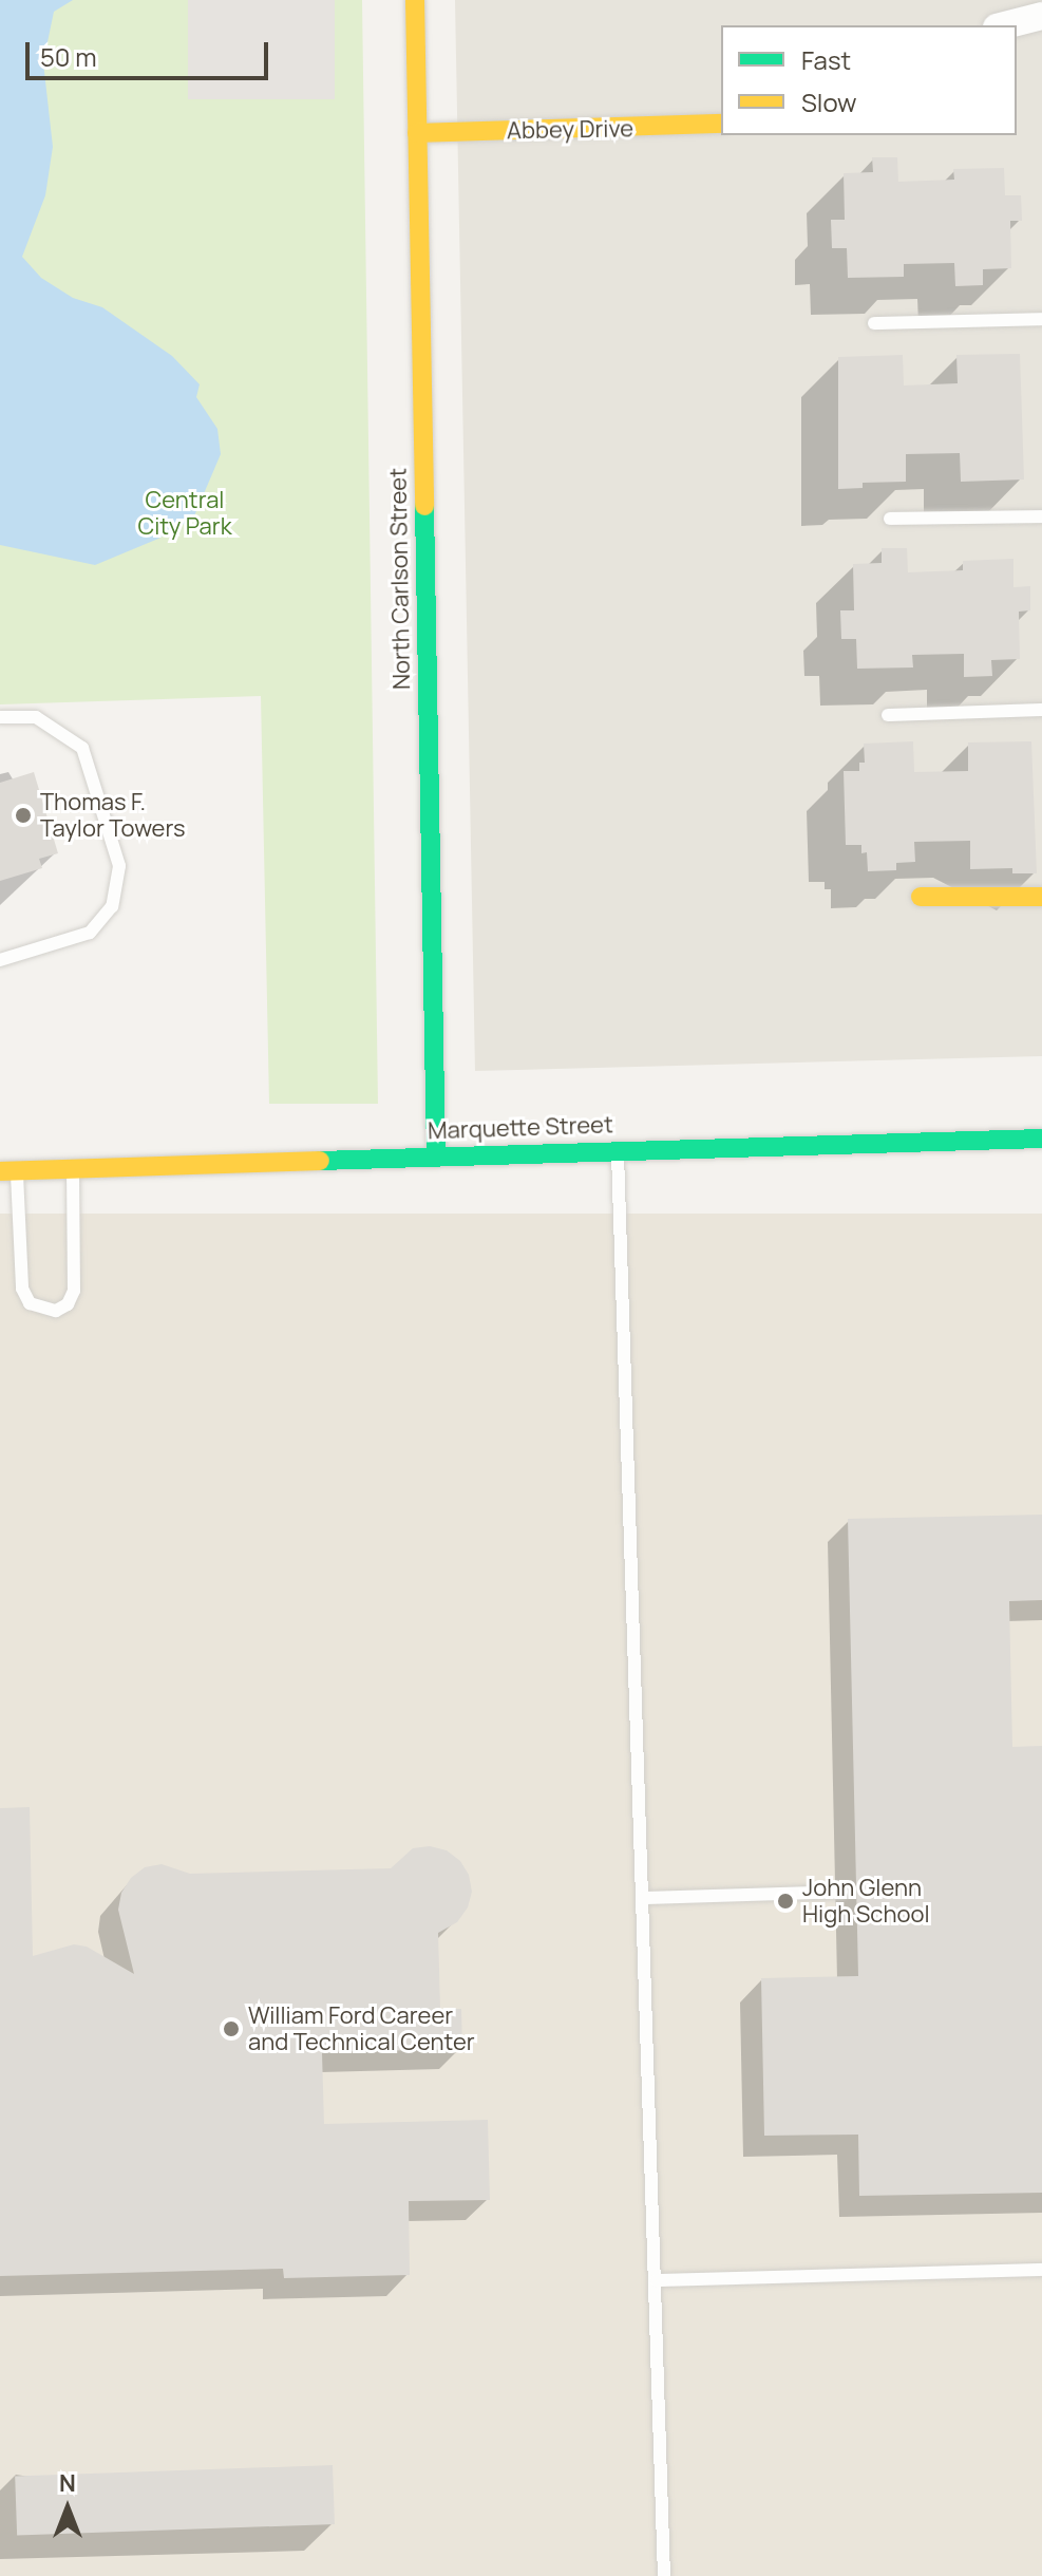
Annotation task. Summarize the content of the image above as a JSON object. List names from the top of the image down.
{
  "streets": {
    "street": ["Abbey Drive", "North Carlson Street", "Marquette Street"]
  },
  "crossings": [
    ["Abbey Drive", "North Carlson Street"],
    ["North Carlson Street", "Marquette Street"]
  ],
  "parks": ["Central City Park"],
  "places": ["Thomas F. Taylor Towers", "John Glenn High School", "William Ford Career and Technical Center"],
  "legend": ["Fast", "Slow"],
  "scale_bar": "50 m",
  "north": "top"
}
